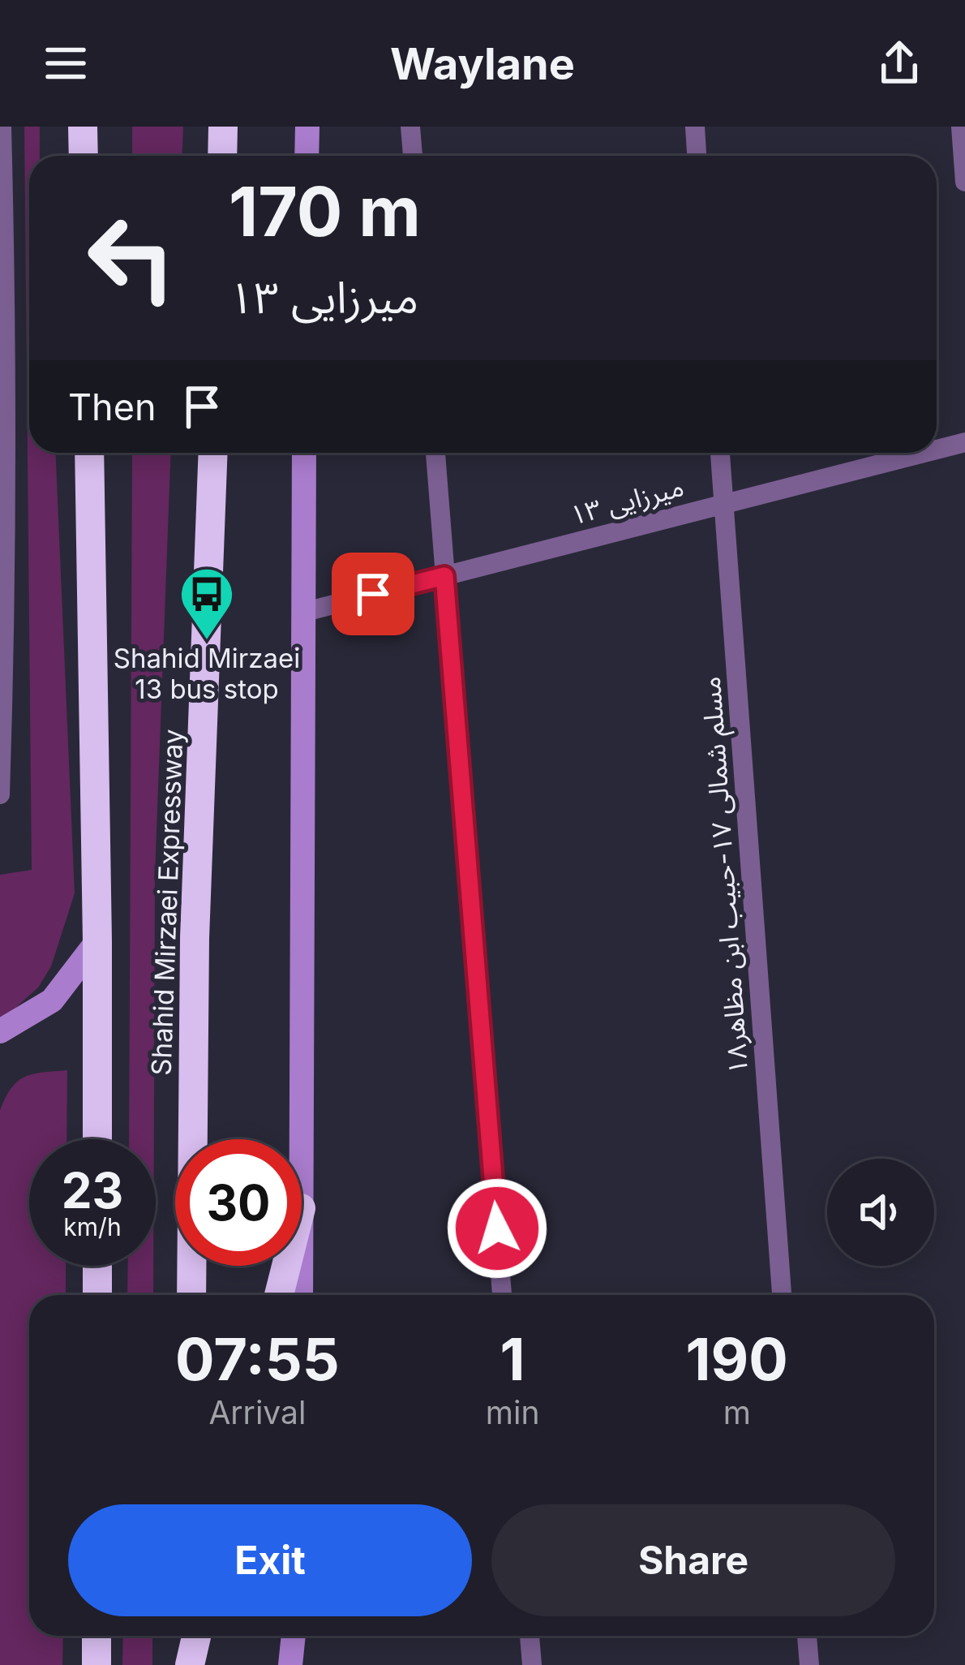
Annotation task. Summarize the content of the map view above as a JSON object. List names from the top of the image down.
{
  "streets": {
    "highway": ["Shahid Mirzaei Expressway"],
    "street": ["میرزایی ۱۳", "مسلم شمالی ۱۷-حبیب ابن مظاهر۱۸"]
  },
  "crossings": [
    ["میرزایی ۱۳", "مسلم شمالی ۱۷-حبیب ابن مظاهر۱۸"]
  ],
  "places": {
    "bus stop": ["Shahid Mirzaei 13 bus stop"]
  },
  "page": {
    "header": "Waylane",
    "turn": ["170 m", "میرزایی ۱۳"],
    "then": "Then",
    "speed": "23 km/h",
    "limit": "30",
    "eta": [
      "07:55",
      "Arrival",
      "1",
      "min",
      "190",
      "m"
    ],
    "buttons": ["Exit", "Share"]
  }
}
